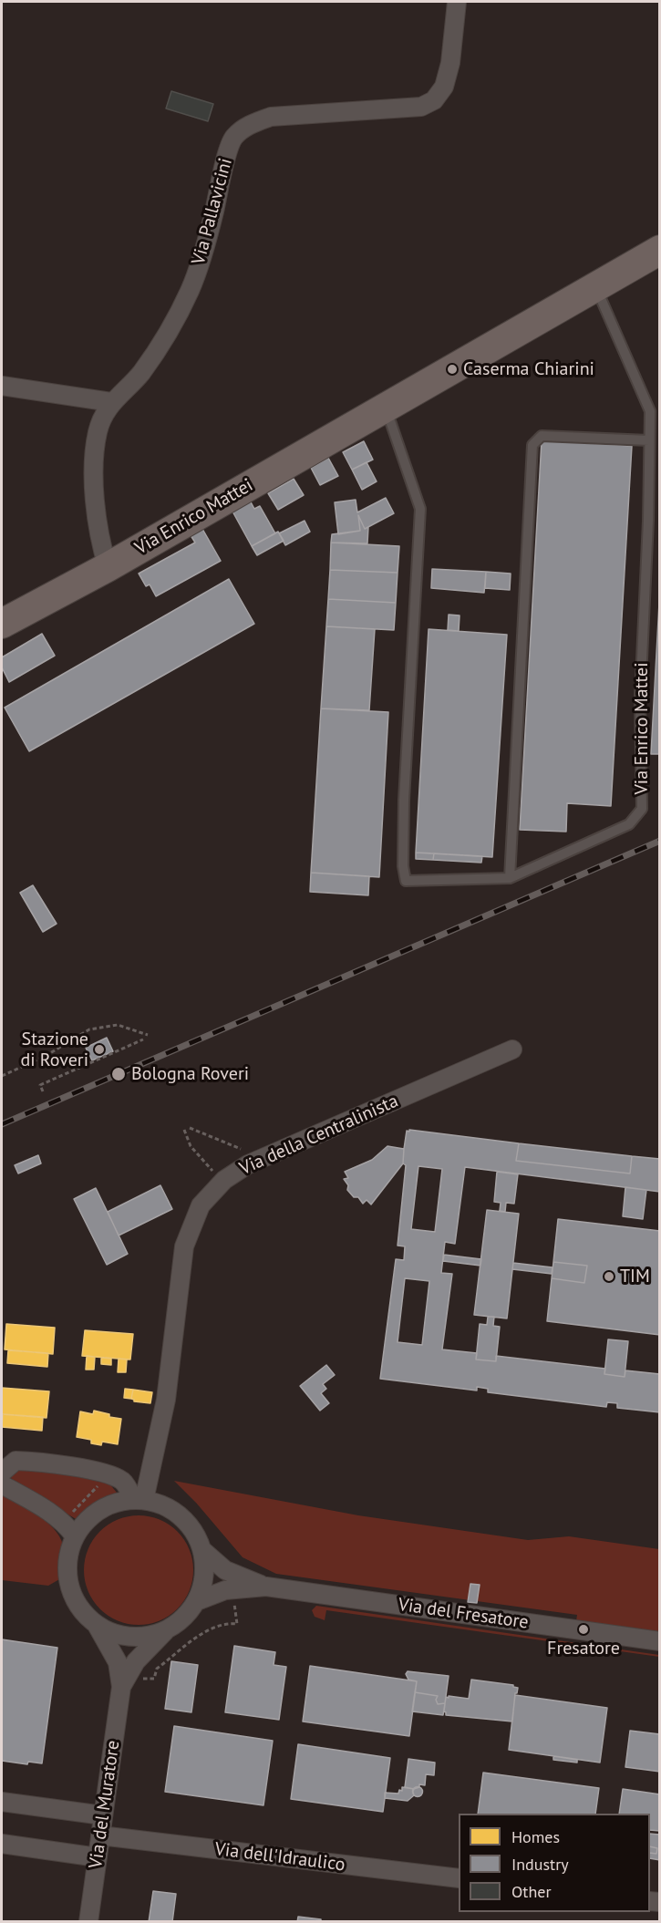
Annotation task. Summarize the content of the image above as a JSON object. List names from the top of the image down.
{
  "streets": {
    "main road": ["Via Enrico Mattei"],
    "street": [
      "Via Pallavicini",
      "Via della Centralinista",
      "Via del Fresatore",
      "Via del Muratore",
      "Via dell'Idraulico"
    ]
  },
  "crossings": [
    ["Via Pallavicini", "Via Enrico Mattei"],
    ["Via della Centralinista", "Via del Fresatore"],
    ["Via della Centralinista", "Via del Muratore"],
    ["Via del Fresatore", "Via del Muratore"],
    ["Via del Muratore", "Via dell'Idraulico"]
  ],
  "places": [
    "Caserma Chiarini",
    "Stazione di Roveri",
    "Bologna Roveri",
    "TIM",
    "Fresatore"
  ],
  "legend": ["Homes", "Industry", "Other"]
}
